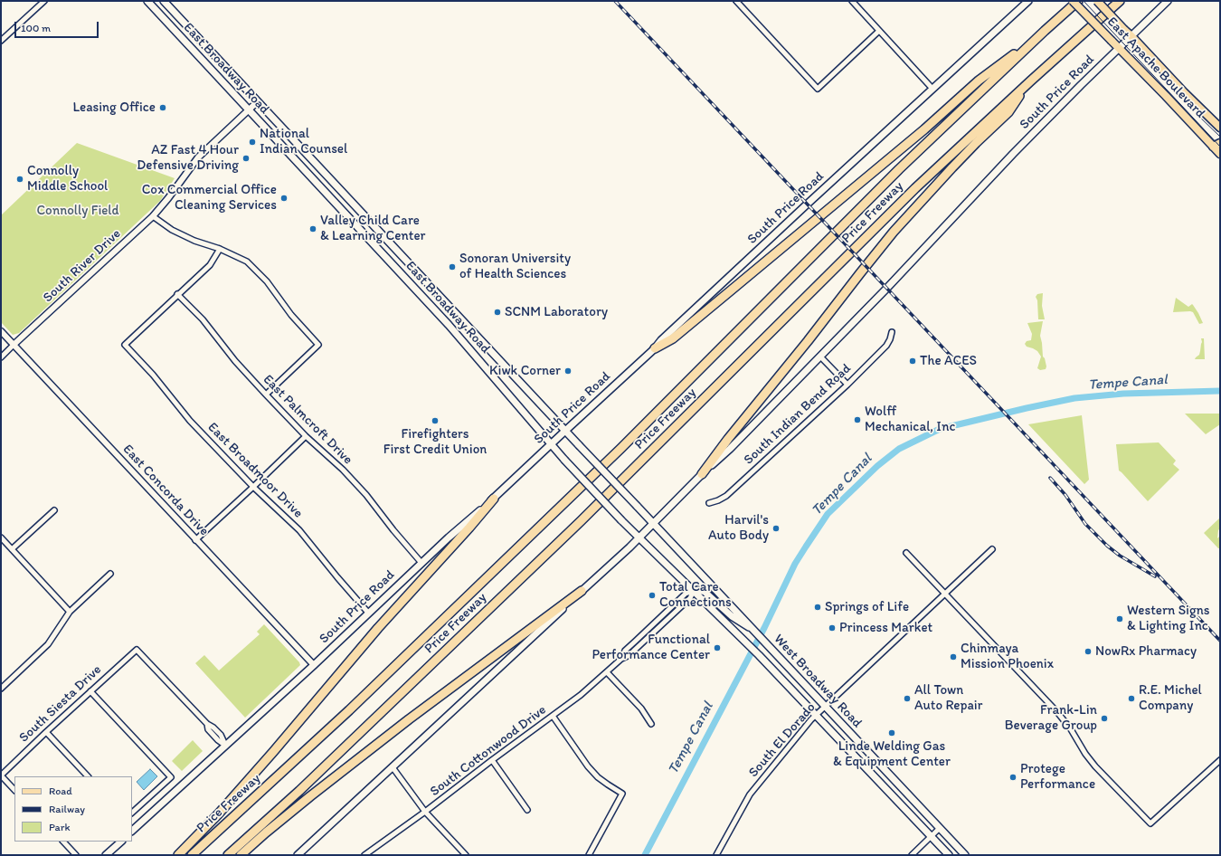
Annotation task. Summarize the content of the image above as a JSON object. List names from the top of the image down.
{
  "streets": {
    "highway": ["Price Freeway"],
    "main road": [
      "East Apache Boulevard",
      "East Broadway Road",
      "South Price Road",
      "West Broadway Road"
    ],
    "street": [
      "South River Drive",
      "South Indian Bend Road",
      "East Palmcroft Drive",
      "East Broadmoor Drive",
      "East Concorda Drive",
      "South Siesta Drive",
      "South El Dorado",
      "South Cottonwood Drive"
    ]
  },
  "crossings": [
    ["East Apache Boulevard", "South Price Road"],
    ["East Broadway Road", "South Price Road"],
    ["East Broadway Road", "South River Drive"],
    ["East Broadway Road", "West Broadway Road"],
    ["South Price Road", "East Palmcroft Drive"],
    ["South Price Road", "East Broadmoor Drive"],
    ["South Price Road", "East Concorda Drive"],
    ["South Price Road", "West Broadway Road"],
    ["South Price Road", "South Siesta Drive"],
    ["South River Drive", "East Concorda Drive"],
    ["East Palmcroft Drive", "East Broadmoor Drive"],
    ["West Broadway Road", "South El Dorado"],
    ["West Broadway Road", "South Cottonwood Drive"]
  ],
  "water": ["Tempe Canal"],
  "parks": ["Connolly Field"],
  "places": [
    "Leasing Office",
    "National Indian Counsel",
    "AZ Fast 4 Hour Defensive Driving",
    "Connolly Middle School",
    "Cox Commercial Office Cleaning Services",
    "Valley Child Care & Learning Center",
    "Sonoran University of Health Sciences",
    "SCNM Laboratory",
    "The ACES",
    "Kiwk Corner",
    "Wolff Mechanical, Inc",
    "Firefighters First Credit Union",
    "Harvil's Auto Body",
    "Total Care Connections",
    "Springs of Life",
    "Western Signs & Lighting Inc",
    "Princess Market",
    "Functional Performance Center",
    "NowRx Pharmacy",
    "Chinmaya Mission Phoenix",
    "All Town Auto Repair",
    "R.E. Michel Company",
    "Frank-Lin Beverage Group",
    "Linde Welding Gas & Equipment Center",
    "Protege Performance"
  ],
  "legend": ["Road", "Railway", "Park"],
  "scale_bar": "100 m"
}
